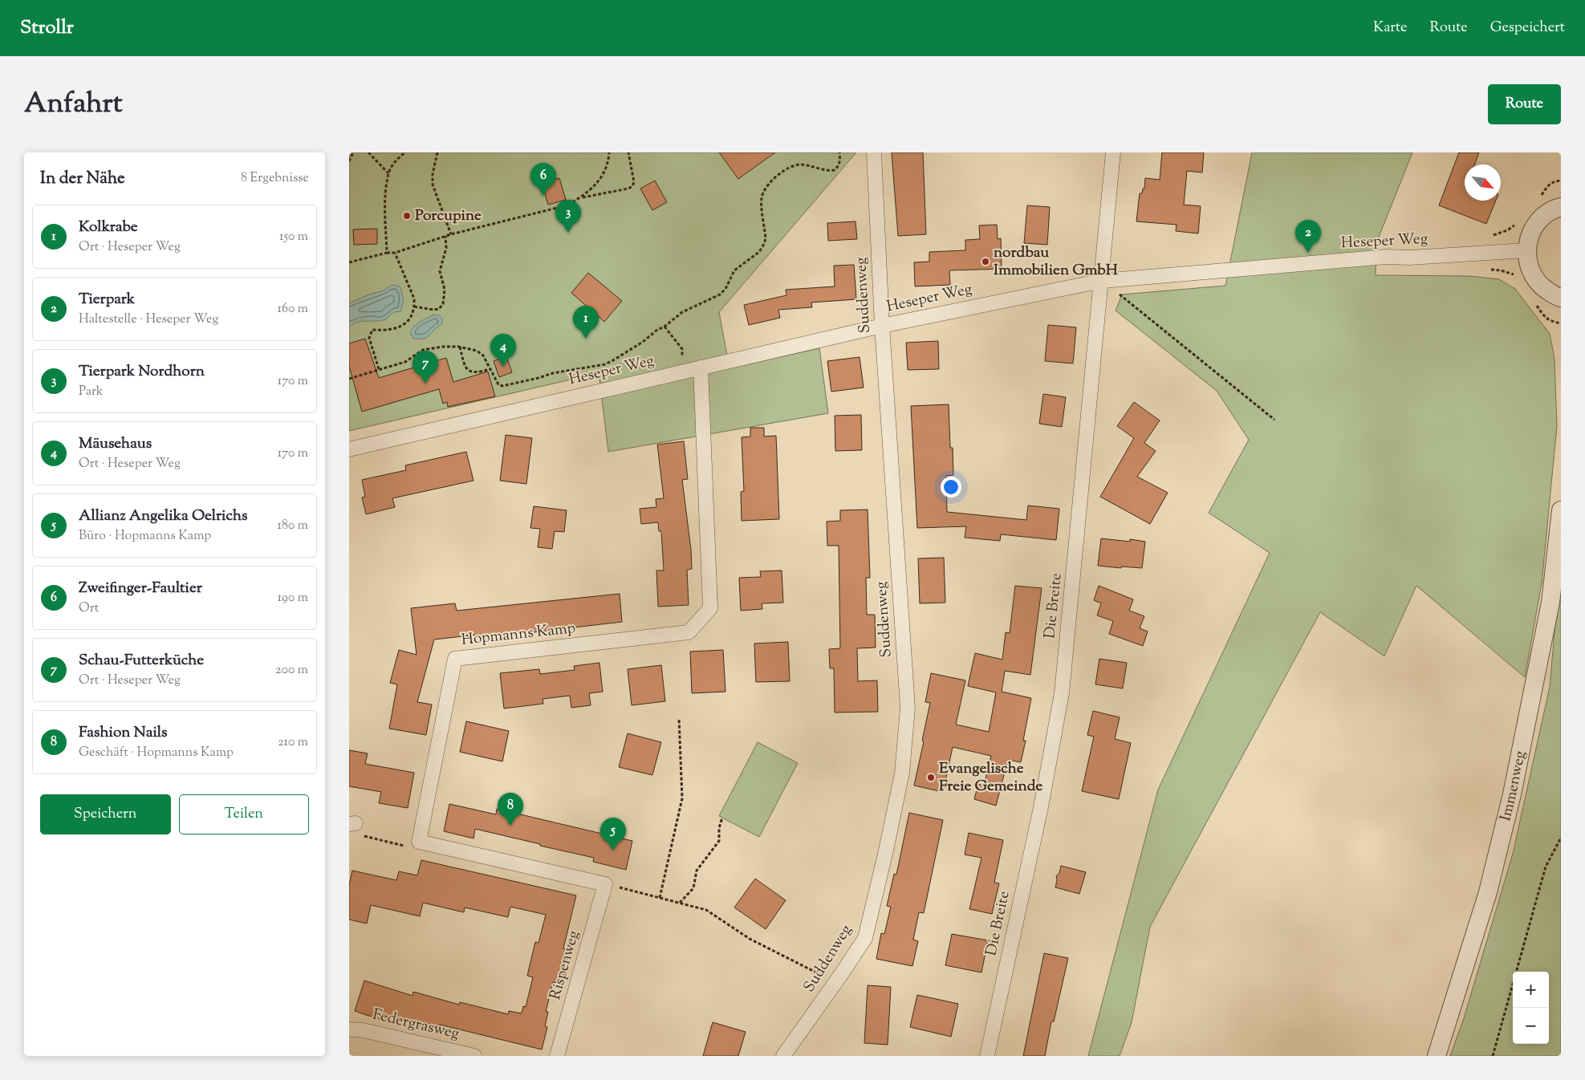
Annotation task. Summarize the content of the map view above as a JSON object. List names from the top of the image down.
{
  "streets": {
    "street": [
      "Heseper Weg",
      "Suddenweg",
      "Die Breite",
      "Hopmanns Kamp",
      "Immenweg",
      "Rispenweg",
      "Federgrasweg"
    ]
  },
  "crossings": [
    ["Heseper Weg", "Suddenweg"],
    ["Heseper Weg", "Die Breite"],
    ["Heseper Weg", "Hopmanns Kamp"]
  ],
  "places": ["Porcupine", "nordbau Immobilien GmbH", "Evangelische Freie Gemeinde"],
  "north": "bottom right",
  "page": {
    "header": "Strollr",
    "nav": ["Karte", "Route", "Gespeichert"],
    "title": "Anfahrt",
    "buttons": [
      "Route",
      ["Speichern", "Teilen"]
    ],
    "heading": ["In der Nähe", "8 Ergebnisse"],
    "pins": [
      "6",
      "3",
      "2",
      "1",
      "4",
      "7",
      "8",
      "5"
    ],
    "list": [
      {
        "mark": "1",
        "name": "Kolkrabe",
        "note": "Ort · Heseper Weg",
        "value": "150 m"
      },
      {
        "mark": "2",
        "name": "Tierpark",
        "note": "Haltestelle · Heseper Weg",
        "value": "160 m"
      },
      {
        "mark": "3",
        "name": "Tierpark Nordhorn",
        "note": "Park",
        "value": "170 m"
      },
      {
        "mark": "4",
        "name": "Mäusehaus",
        "note": "Ort · Heseper Weg",
        "value": "170 m"
      },
      {
        "mark": "5",
        "name": "Allianz Angelika Oelrichs",
        "note": "Büro · Hopmanns Kamp",
        "value": "180 m"
      },
      {
        "mark": "6",
        "name": "Zweifinger-Faultier",
        "note": "Ort",
        "value": "190 m"
      },
      {
        "mark": "7",
        "name": "Schau-Futterküche",
        "note": "Ort · Heseper Weg",
        "value": "200 m"
      },
      {
        "mark": "8",
        "name": "Fashion Nails",
        "note": "Geschäft · Hopmanns Kamp",
        "value": "210 m"
      }
    ],
    "map_buttons": ["+", "−"]
  }
}
